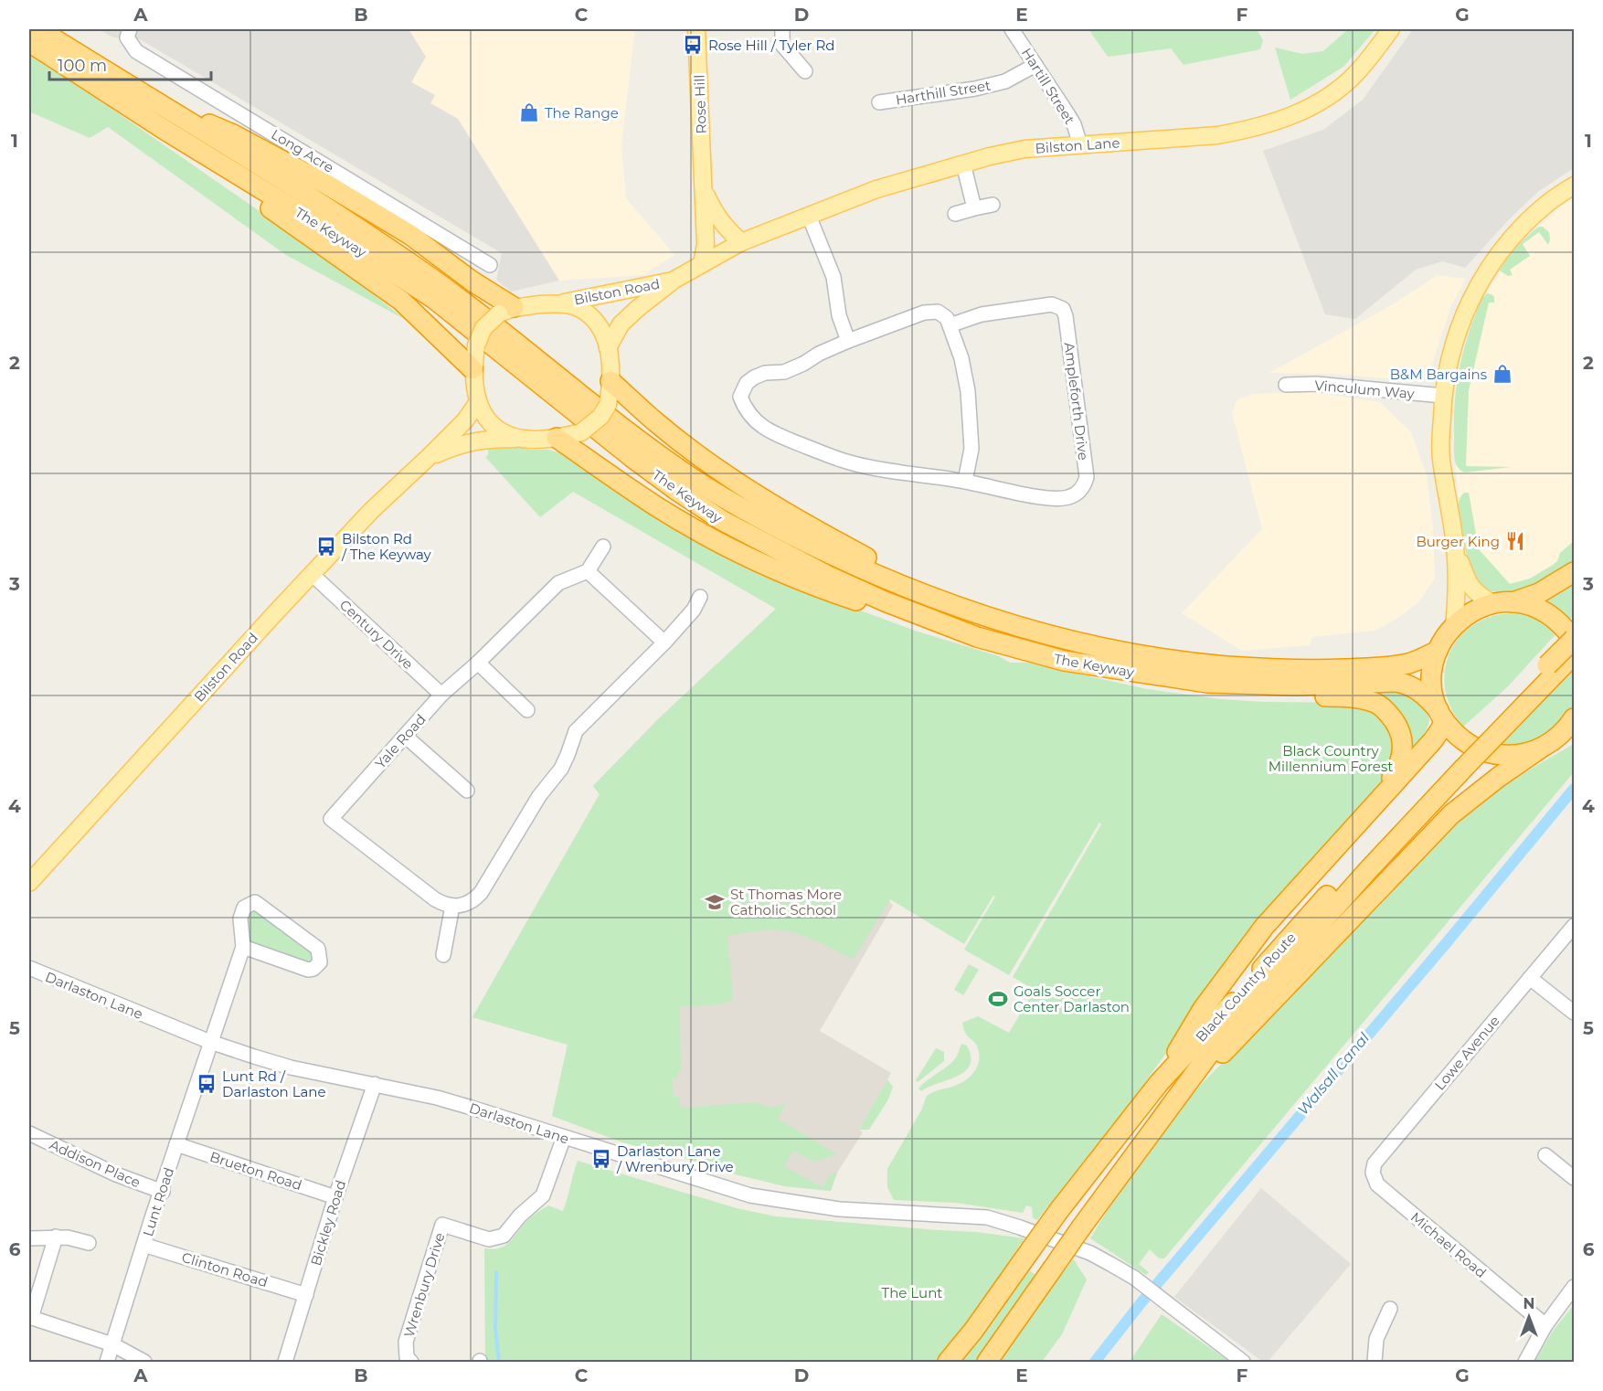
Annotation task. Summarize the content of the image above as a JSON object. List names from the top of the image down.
{
  "streets": {
    "highway": ["The Keyway", "Black Country Route"],
    "main road": ["Rose Hill", "Bilston Lane", "Bilston Road"],
    "street": [
      "Hartill Street",
      "Harthill Street",
      "Long Acre",
      "Vinculum Way",
      "Ampleforth Drive",
      "Century Drive",
      "Yale Road",
      "Darlaston Lane",
      "Lowe Avenue",
      "Addison Place",
      "Brueton Road",
      "Lunt Road",
      "Bickley Road",
      "Michael Road",
      "Clinton Road",
      "Wrenbury Drive"
    ]
  },
  "crossings": [
    ["Hartill Street", "Harthill Street"],
    ["Hartill Street", "Bilston Lane"],
    ["Rose Hill", "Bilston Lane"],
    ["Rose Hill", "Bilston Road"],
    ["Bilston Lane", "Bilston Road"],
    ["Bilston Road", "Century Drive"],
    ["Century Drive", "Yale Road"],
    ["Darlaston Lane", "Lunt Road"],
    ["Darlaston Lane", "Bickley Road"],
    ["Darlaston Lane", "Wrenbury Drive"],
    ["Lowe Avenue", "Michael Road"],
    ["Addison Place", "Lunt Road"],
    ["Brueton Road", "Lunt Road"],
    ["Brueton Road", "Bickley Road"],
    ["Lunt Road", "Clinton Road"],
    ["Bickley Road", "Clinton Road"]
  ],
  "water": ["Walsall Canal"],
  "parks": ["Black Country Millennium Forest", "The Lunt"],
  "places": {
    "bus stop": [
      "Rose Hill / Tyler Rd",
      "Bilston Rd / The Keyway",
      "Lunt Rd / Darlaston Lane",
      "Darlaston Lane / Wrenbury Drive"
    ],
    "shop": ["The Range", "B&M Bargains"],
    "restaurant": ["Burger King"],
    "school or university": ["St Thomas More Catholic School"],
    "sports": ["Goals Soccer Center Darlaston"]
  },
  "scale_bar": "100 m",
  "north": "top",
  "grid": {
    "columns": [
      "A",
      "B",
      "C",
      "D",
      "E",
      "F",
      "G"
    ],
    "rows": [
      "1",
      "2",
      "3",
      "4",
      "5",
      "6"
    ]
  }
}
